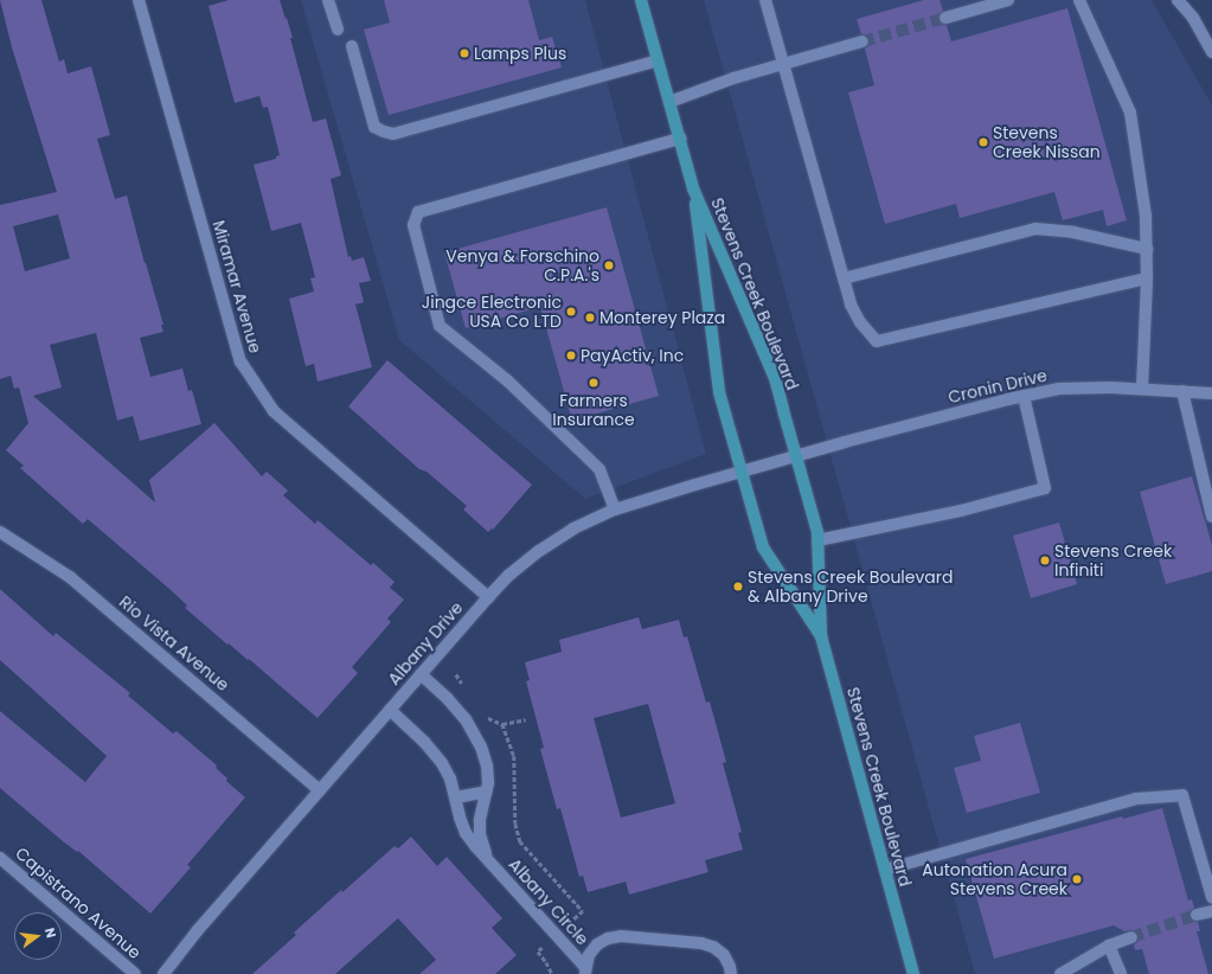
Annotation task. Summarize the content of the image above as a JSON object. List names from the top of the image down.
{
  "streets": {
    "main road": ["Stevens Creek Boulevard"],
    "street": [
      "Miramar Avenue",
      "Cronin Drive",
      "Rio Vista Avenue",
      "Albany Drive",
      "Albany Circle",
      "Capistrano Avenue"
    ]
  },
  "crossings": [
    ["Miramar Avenue", "Albany Drive"],
    ["Stevens Creek Boulevard", "Cronin Drive"],
    ["Stevens Creek Boulevard", "Albany Drive"],
    ["Cronin Drive", "Albany Drive"],
    ["Rio Vista Avenue", "Albany Drive"],
    ["Albany Drive", "Albany Circle"]
  ],
  "places": [
    "Lamps Plus",
    "Stevens Creek Nissan",
    "Venya & Forschino C.P.A.'s",
    "Jingce Electronic USA Co LTD",
    "Monterey Plaza",
    "PayActiv, Inc",
    "Farmers Insurance",
    "Stevens Creek Infiniti",
    "Stevens Creek Boulevard & Albany Drive",
    "Autonation Acura Stevens Creek"
  ],
  "north": "right"
}
